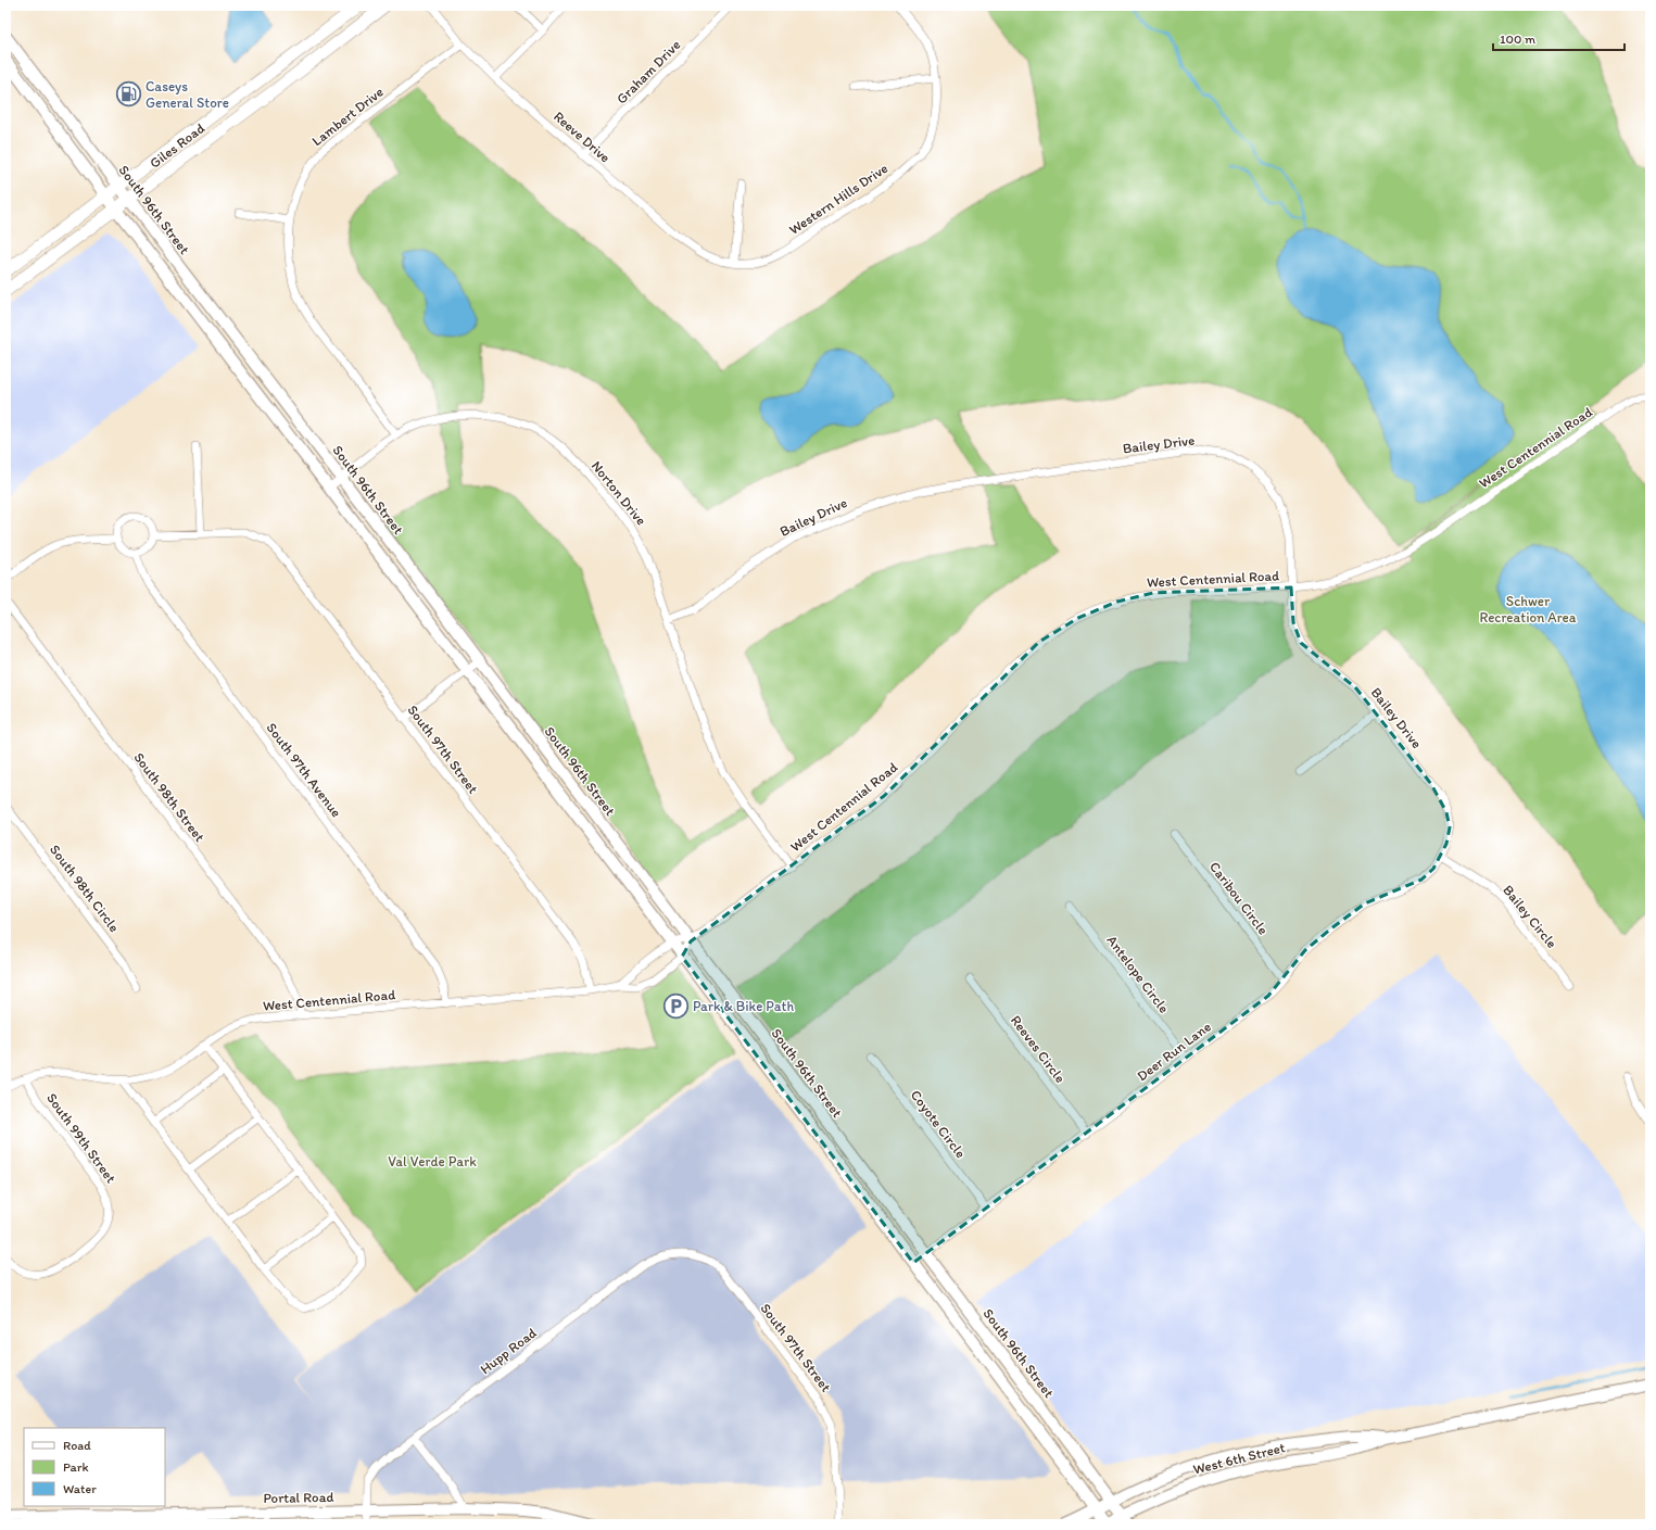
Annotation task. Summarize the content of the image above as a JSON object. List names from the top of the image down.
{
  "streets": {
    "main road": [
      "Giles Road",
      "South 96th Street",
      "West 6th Street",
      "Portal Road"
    ],
    "street": [
      "Graham Drive",
      "Lambert Drive",
      "Reeve Drive",
      "Western Hills Drive",
      "Bailey Drive",
      "West Centennial Road",
      "Norton Drive",
      "South 97th Street",
      "South 97th Avenue",
      "South 98th Street",
      "South 98th Circle",
      "Caribou Circle",
      "Bailey Circle",
      "Antelope Circle",
      "Reeves Circle",
      "Deer Run Lane",
      "Coyote Circle",
      "South 99th Street",
      "Hupp Road"
    ]
  },
  "crossings": [
    ["Graham Drive", "Reeve Drive"],
    ["Lambert Drive", "Reeve Drive"],
    ["Lambert Drive", "Norton Drive"],
    ["Reeve Drive", "Western Hills Drive"],
    ["Giles Road", "South 96th Street"],
    ["South 96th Street", "West Centennial Road"],
    ["South 96th Street", "Norton Drive"],
    ["South 96th Street", "Deer Run Lane"],
    ["South 96th Street", "West 6th Street"],
    ["Bailey Drive", "West Centennial Road"],
    ["Bailey Drive", "Norton Drive"],
    ["Bailey Drive", "Bailey Circle"],
    ["Bailey Drive", "Deer Run Lane"],
    ["West Centennial Road", "Norton Drive"],
    ["West Centennial Road", "South 97th Street"],
    ["West Centennial Road", "South 97th Avenue"],
    ["West Centennial Road", "South 98th Street"],
    ["West Centennial Road", "South 99th Street"],
    ["South 97th Street", "Hupp Road"],
    ["Caribou Circle", "Deer Run Lane"],
    ["Bailey Circle", "Deer Run Lane"],
    ["Antelope Circle", "Deer Run Lane"],
    ["Reeves Circle", "Deer Run Lane"],
    ["Deer Run Lane", "Coyote Circle"],
    ["Hupp Road", "Portal Road"]
  ],
  "parks": ["Schwer Recreation Area", "Val Verde Park"],
  "places": {
    "fuel station": ["Caseys General Store"],
    "parking": ["Park & Bike Path"]
  },
  "legend": ["Road", "Park", "Water"],
  "scale_bar": "100 m"
}
